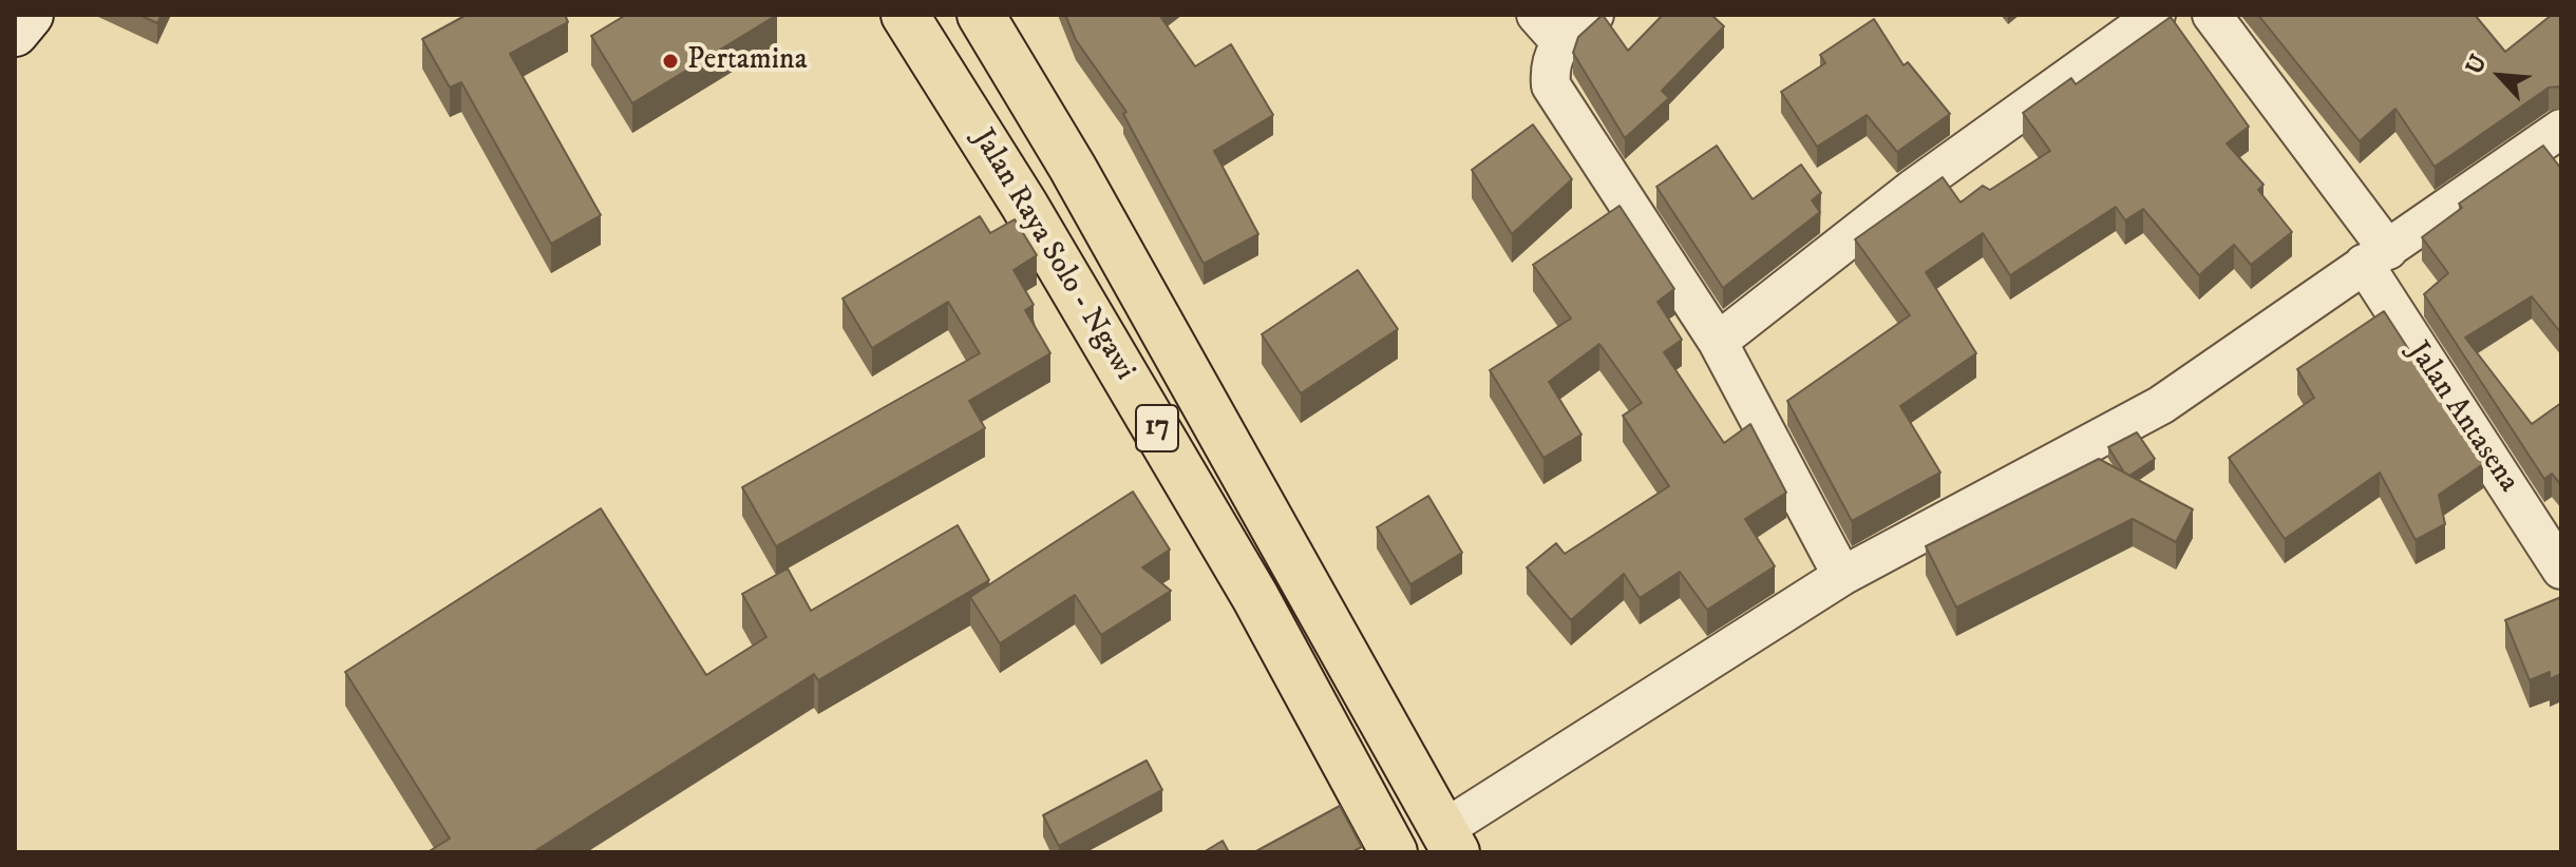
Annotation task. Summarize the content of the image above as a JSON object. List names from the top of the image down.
{
  "streets": {
    "highway": ["Jalan Raya Solo - Ngawi", "17"],
    "street": ["Jalan Antasena"]
  },
  "places": ["Pertamina"],
  "north": "top left"
}
